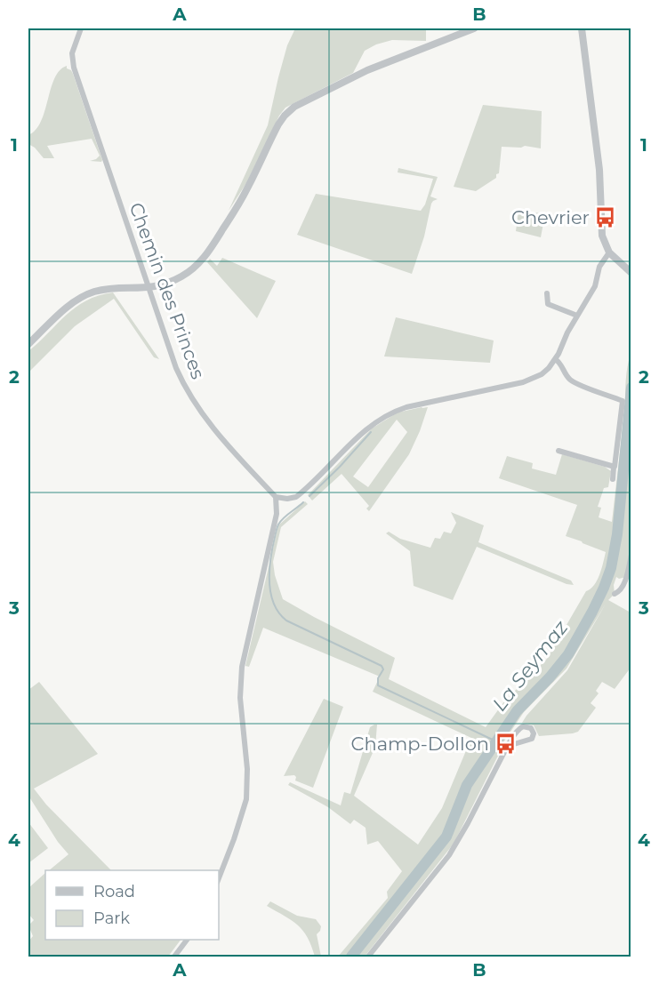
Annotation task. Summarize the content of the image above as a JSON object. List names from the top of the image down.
{
  "streets": {
    "street": ["Chemin des Princes"]
  },
  "water": ["La Seymaz"],
  "places": {
    "bus stop": ["Chevrier", "Champ-Dollon"]
  },
  "legend": ["Road", "Park"],
  "grid": {
    "columns": ["A", "B"],
    "rows": [
      "1",
      "2",
      "3",
      "4"
    ]
  }
}
